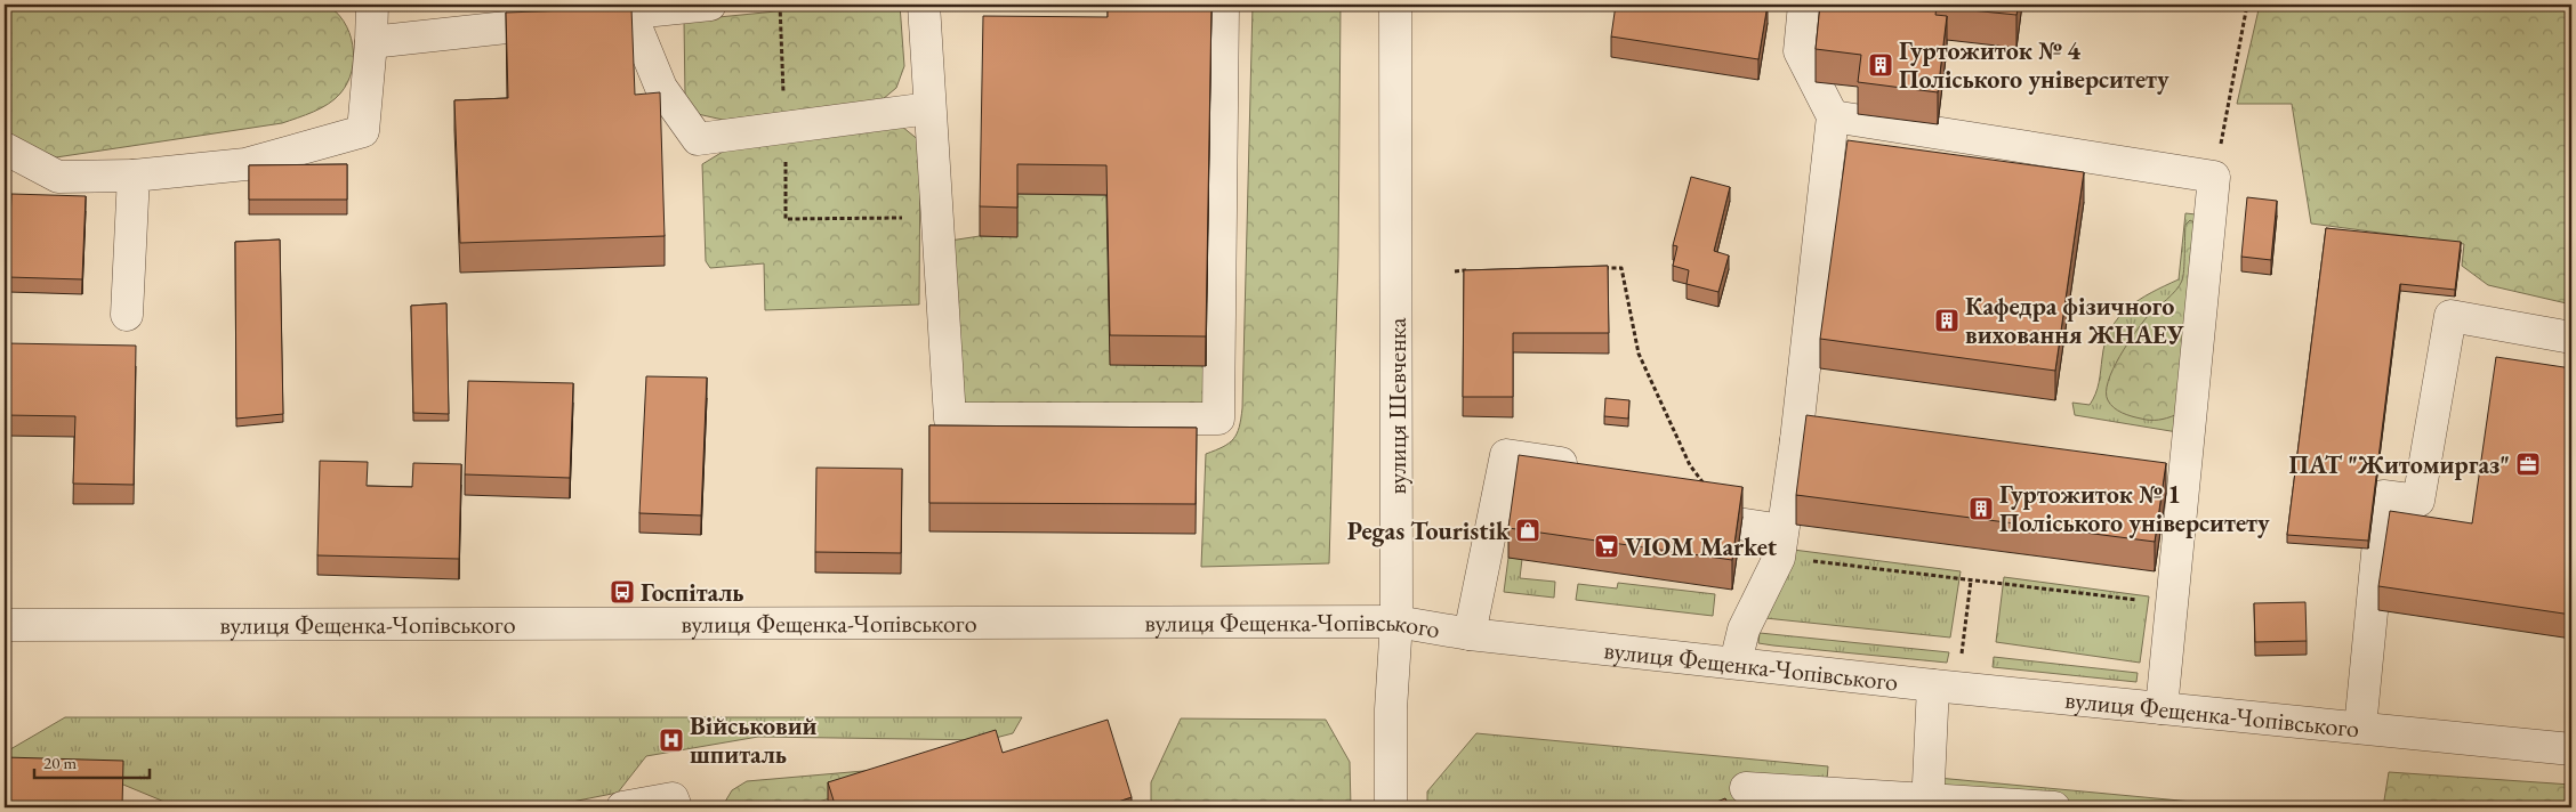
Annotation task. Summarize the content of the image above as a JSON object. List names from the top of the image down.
{
  "streets": {
    "street": ["вулиця Шевченка", "вулиця Фещенка-Чопівського"]
  },
  "crossings": [
    ["вулиця Шевченка", "вулиця Фещенка-Чопівського"]
  ],
  "places": {
    "building": ["Гуртожиток № 4 Поліського університету", "Кафедра фізичного виховання ЖНАЕУ", "Гуртожиток № 1 Поліського університету"],
    "office": ["ПАТ \"Житомиргаз\""],
    "shop": ["Pegas Touristik"],
    "supermarket": ["VIOM Market"],
    "bus stop": ["Госпіталь"],
    "hospital": ["Військовий шпиталь"]
  },
  "scale_bar": "20 m"
}
